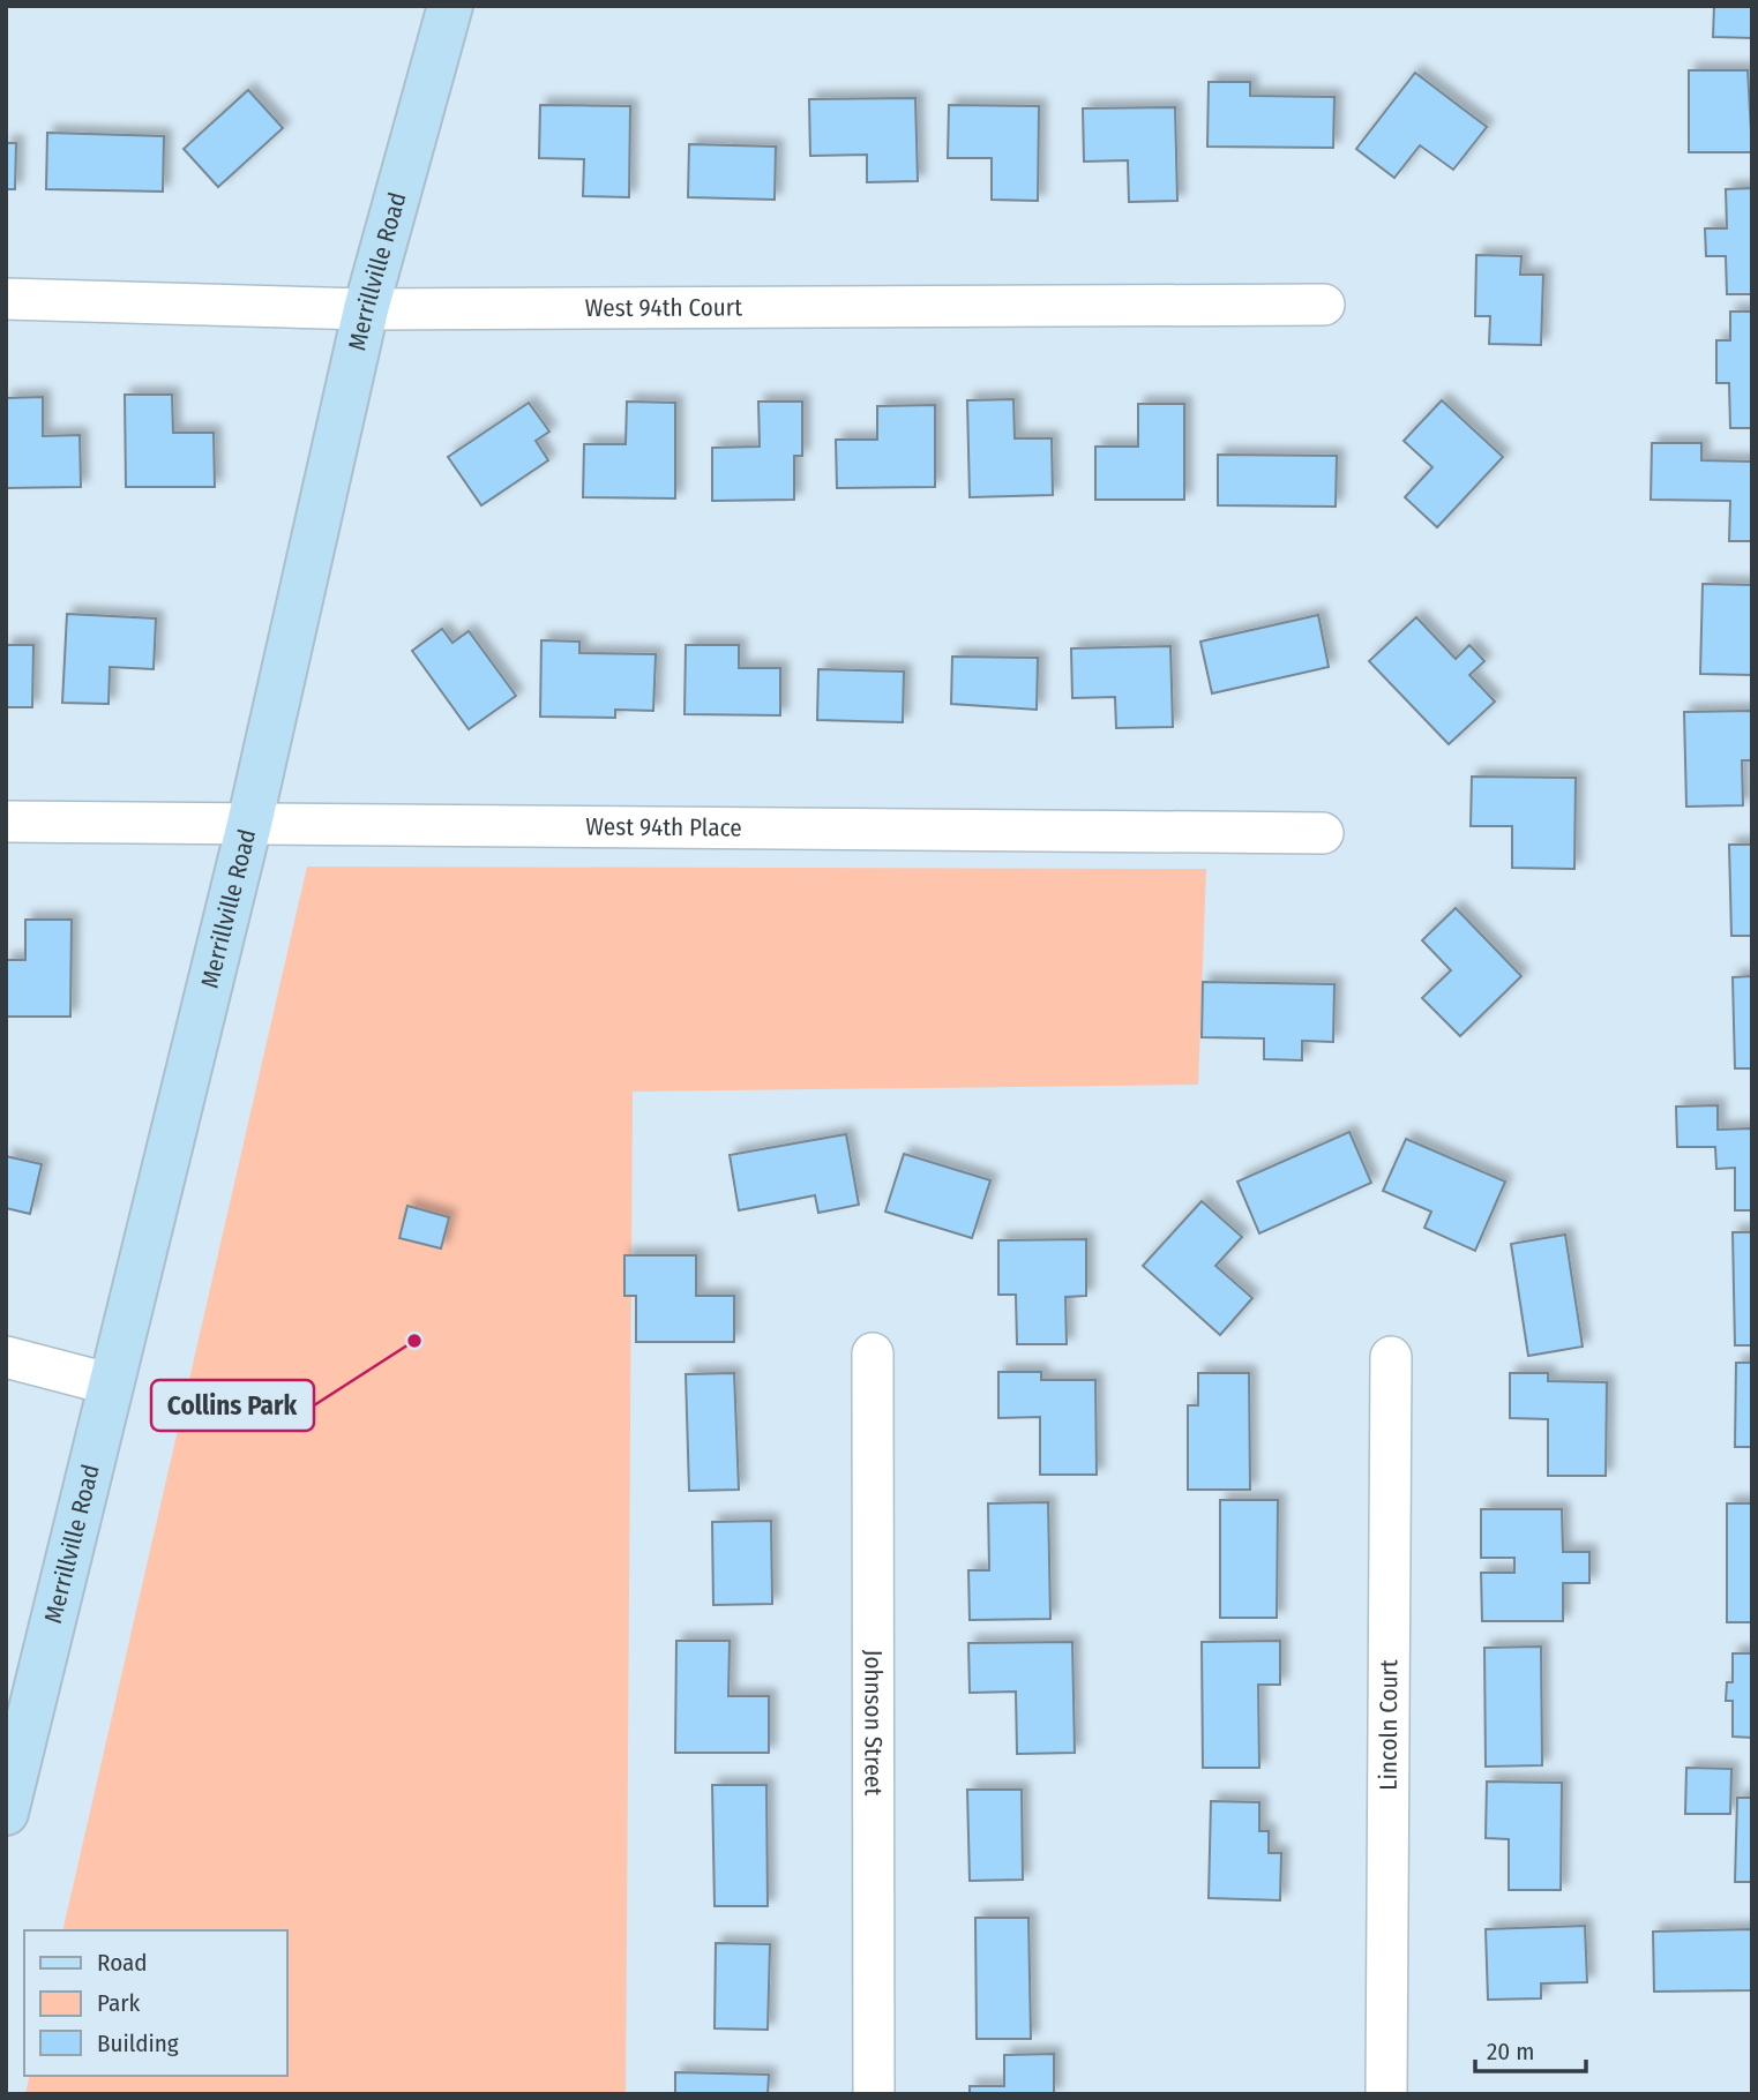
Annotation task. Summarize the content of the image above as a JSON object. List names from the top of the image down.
{
  "streets": {
    "street": [
      "Merrillville Road",
      "West 94th Court",
      "West 94th Place",
      "Johnson Street",
      "Lincoln Court"
    ]
  },
  "crossings": [
    ["Merrillville Road", "West 94th Court"],
    ["Merrillville Road", "West 94th Place"]
  ],
  "places": ["Collins Park"],
  "legend": ["Road", "Park", "Building"],
  "scale_bar": "20 m"
}
